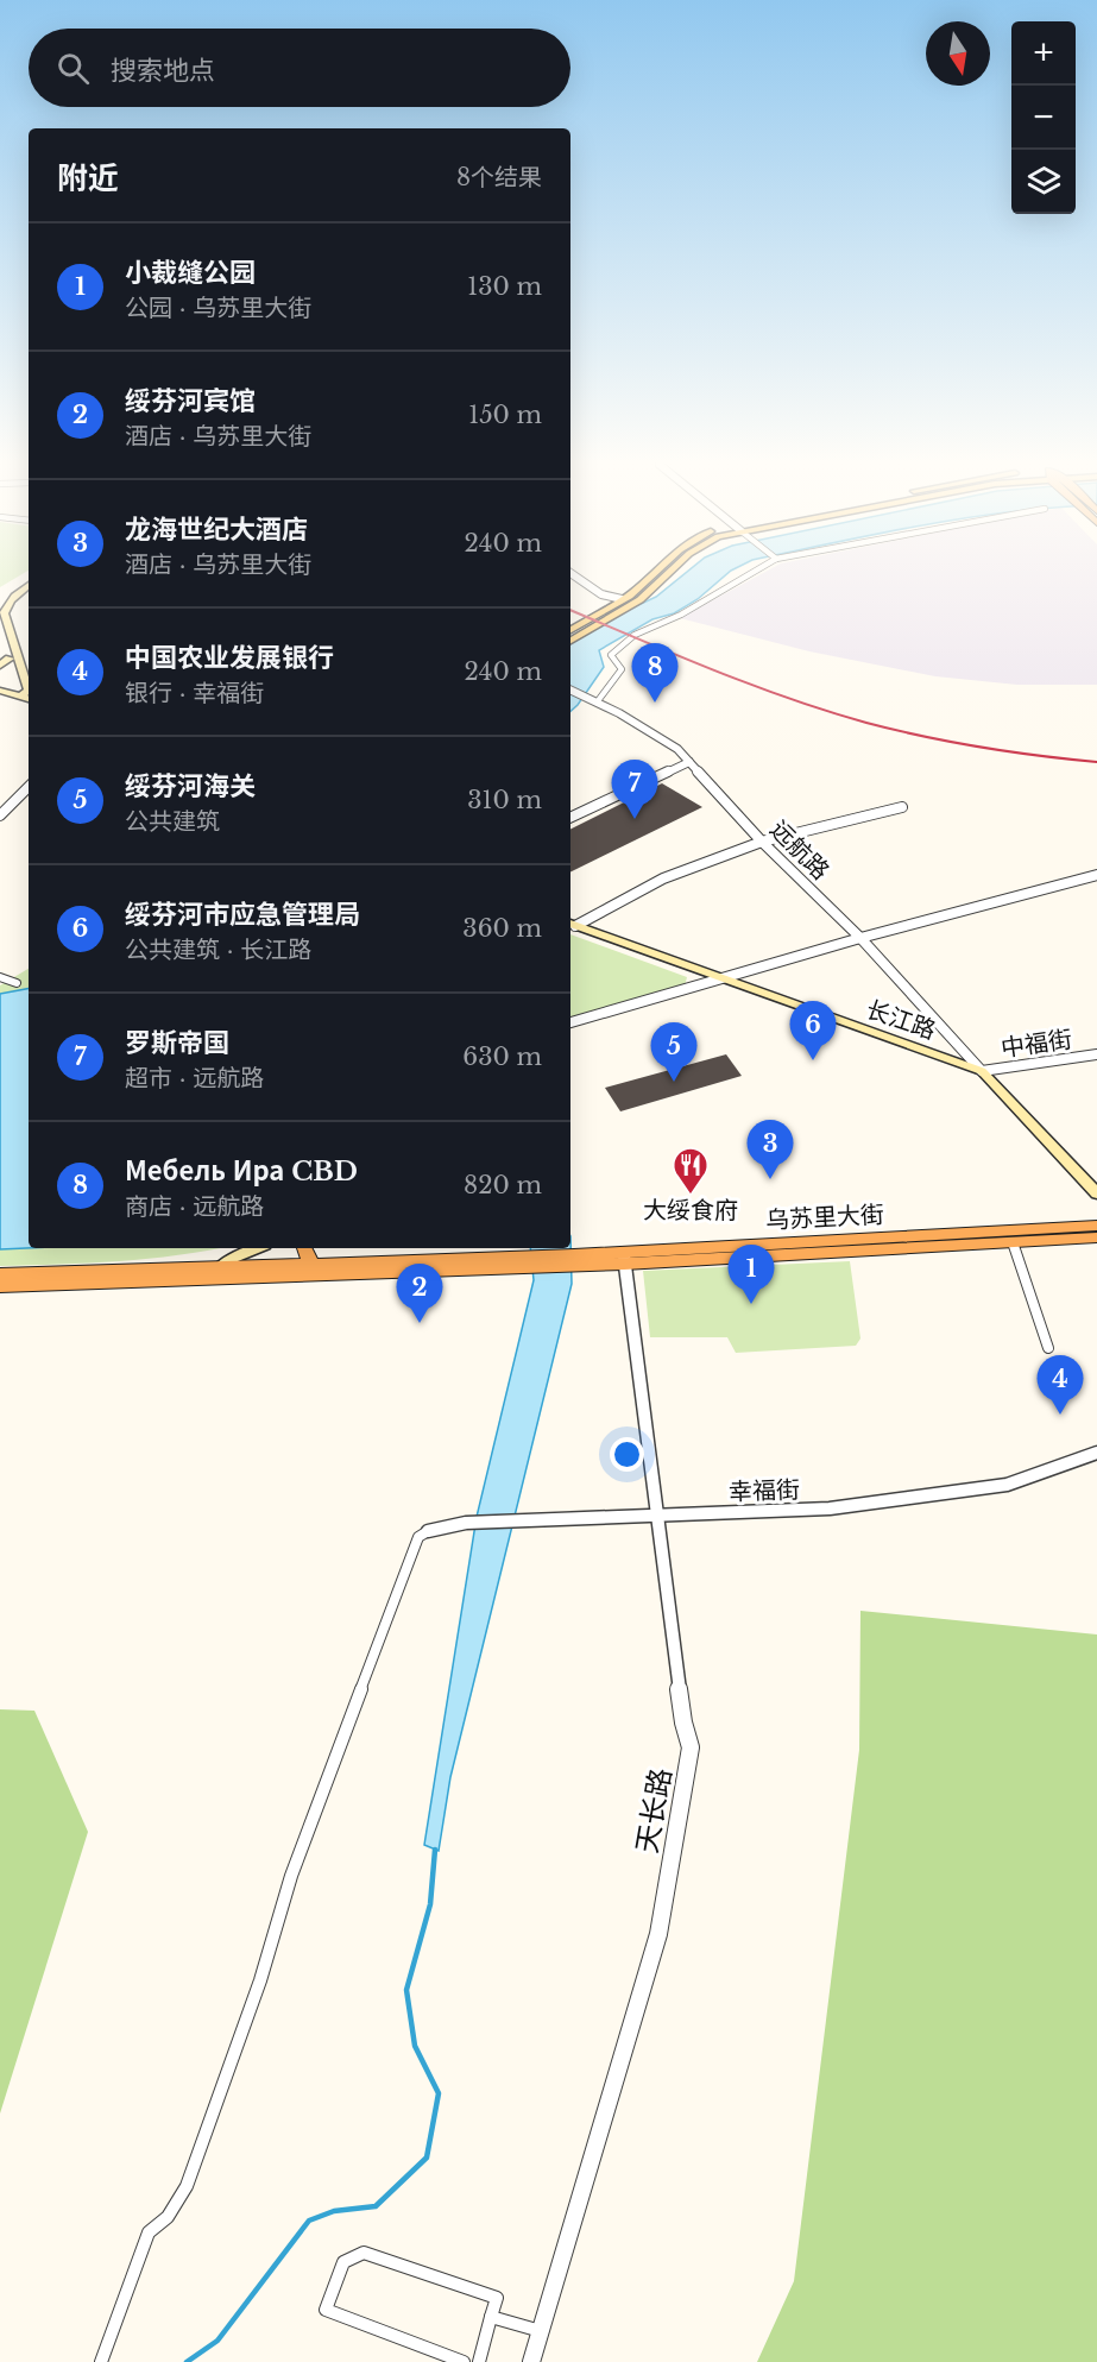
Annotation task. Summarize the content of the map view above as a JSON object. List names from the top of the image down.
{
  "streets": {
    "highway": ["乌苏里大街"],
    "main road": ["长江路"],
    "street": [
      "远航路",
      "中福街",
      "幸福街",
      "天长路"
    ]
  },
  "crossings": [
    ["远航路", "长江路"],
    ["远航路", "中福街"],
    ["长江路", "中福街"],
    ["乌苏里大街", "天长路"],
    ["幸福街", "天长路"]
  ],
  "places": {
    "restaurant": ["大绥食府"]
  },
  "north": "bottom",
  "page": {
    "map_buttons": ["+", "−"],
    "search": "搜索地点",
    "heading": ["附近", "8个结果"],
    "list": [
      {
        "mark": "1",
        "name": "小裁缝公园",
        "note": "公园 · 乌苏里大街",
        "value": "130 m"
      },
      {
        "mark": "2",
        "name": "绥芬河宾馆",
        "note": "酒店 · 乌苏里大街",
        "value": "150 m"
      },
      {
        "mark": "3",
        "name": "龙海世纪大酒店",
        "note": "酒店 · 乌苏里大街",
        "value": "240 m"
      },
      {
        "mark": "4",
        "name": "中国农业发展银行",
        "note": "银行 · 幸福街",
        "value": "240 m"
      },
      {
        "mark": "5",
        "name": "绥芬河海关",
        "note": "公共建筑",
        "value": "310 m"
      },
      {
        "mark": "6",
        "name": "绥芬河市应急管理局",
        "note": "公共建筑 · 长江路",
        "value": "360 m"
      },
      {
        "mark": "7",
        "name": "罗斯帝国",
        "note": "超市 · 远航路",
        "value": "630 m"
      },
      {
        "mark": "8",
        "name": "Мебель Ира CBD",
        "note": "商店 · 远航路",
        "value": "820 m"
      }
    ],
    "pins": [
      "8",
      "7",
      "6",
      "5",
      "3",
      "1",
      "2",
      "4"
    ]
  }
}
